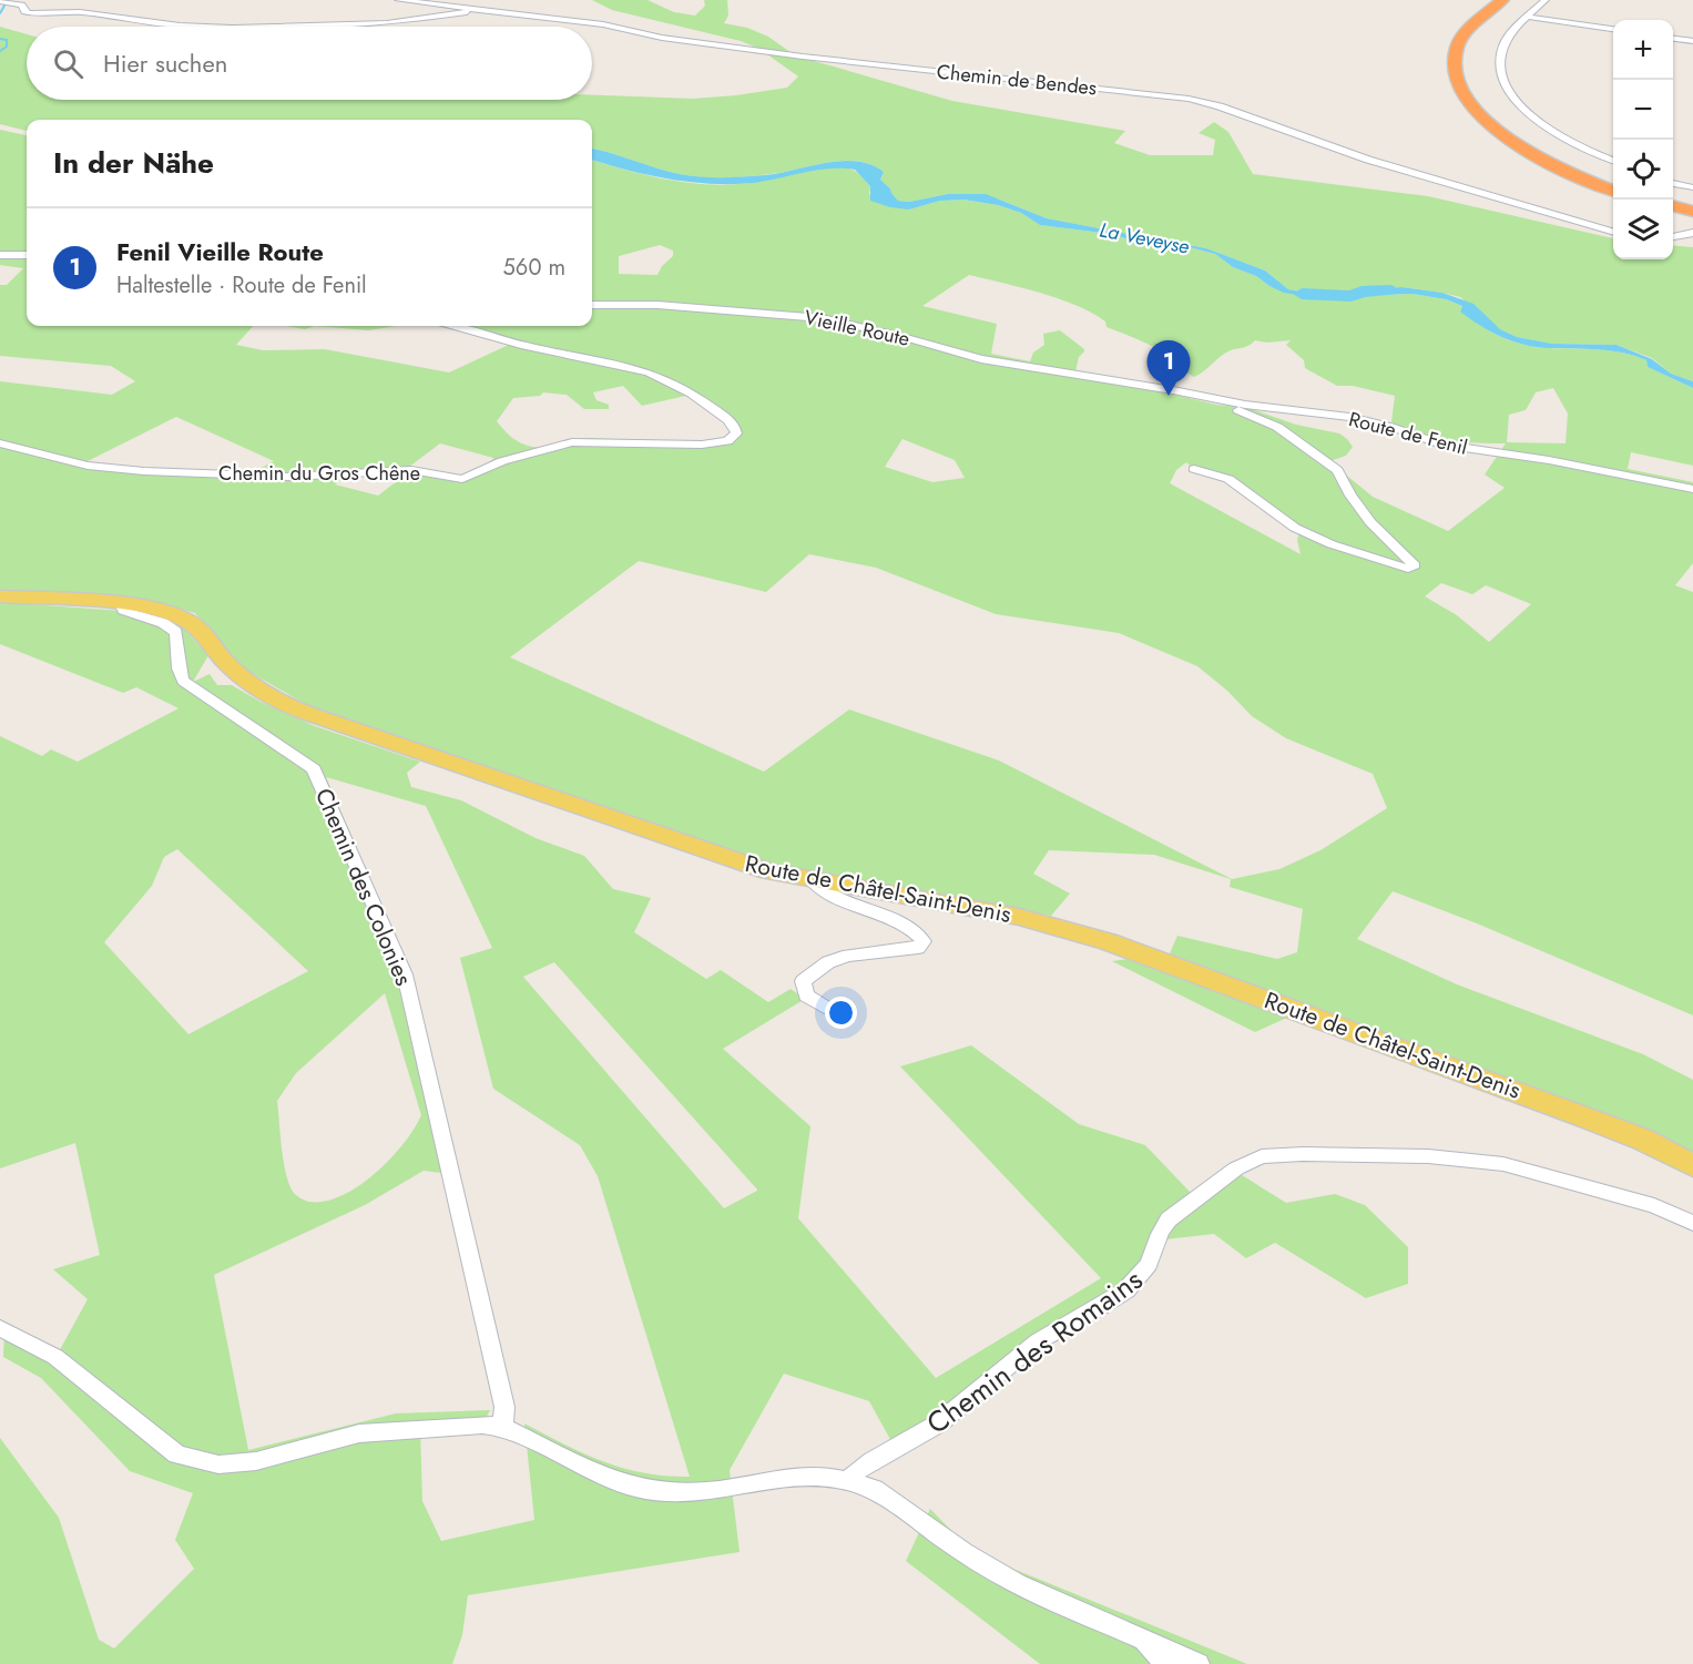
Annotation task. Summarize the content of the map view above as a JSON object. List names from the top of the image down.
{
  "streets": {
    "main road": ["Route de Châtel-Saint-Denis"],
    "street": [
      "Chemin de Bendes",
      "Vieille Route",
      "Route de Fenil",
      "Chemin du Gros Chêne",
      "Chemin des Colonies",
      "Chemin des Romains"
    ]
  },
  "crossings": [
    ["Vieille Route", "Route de Fenil"],
    ["Chemin des Colonies", "Route de Châtel-Saint-Denis"]
  ],
  "water": ["La Veveyse"],
  "page": {
    "map_buttons": ["+", "−"],
    "search": "Hier suchen",
    "heading": "In der Nähe",
    "list": [
      {
        "mark": "1",
        "name": "Fenil Vieille Route",
        "note": "Haltestelle · Route de Fenil",
        "value": "560 m"
      }
    ],
    "pins": "1"
  }
}
